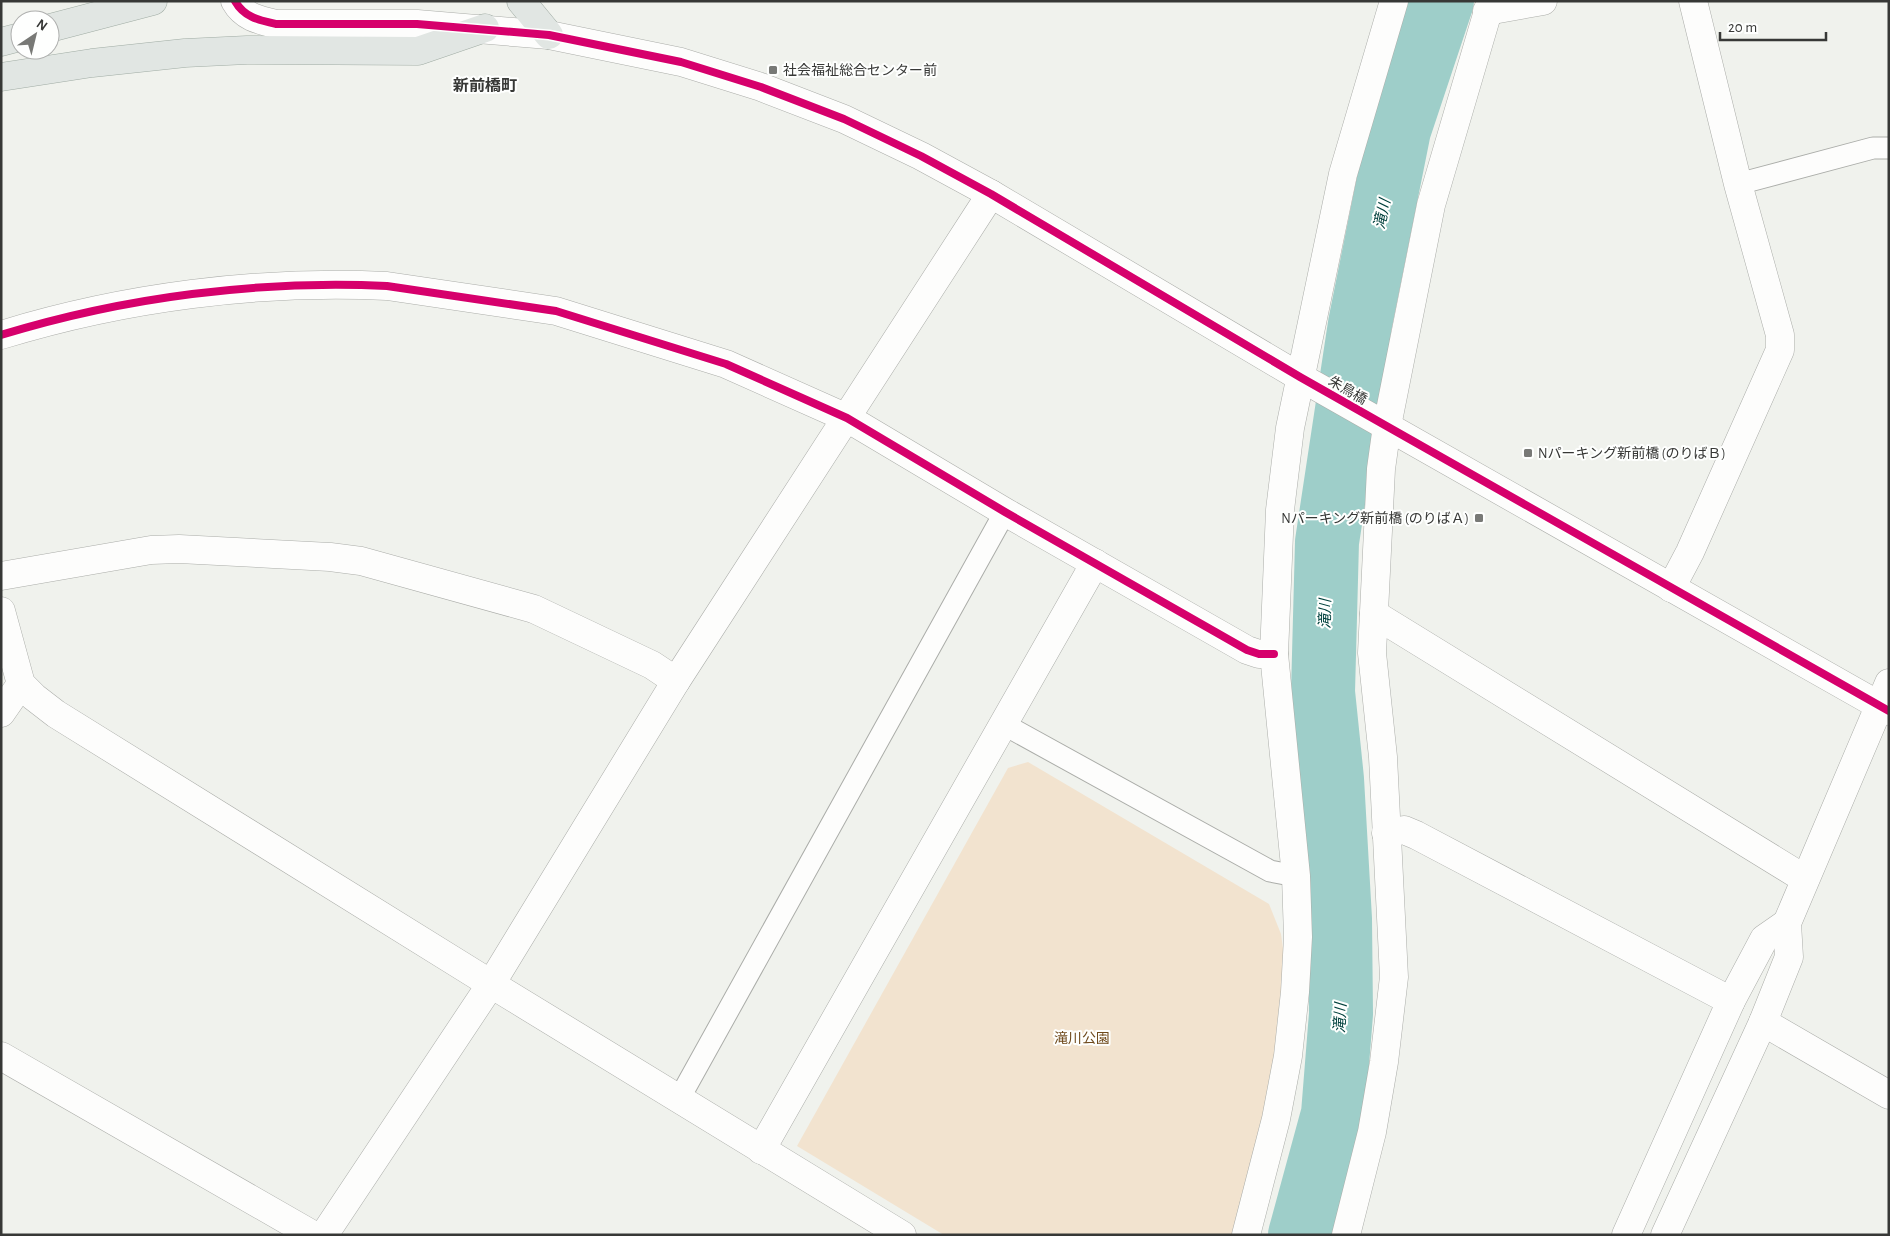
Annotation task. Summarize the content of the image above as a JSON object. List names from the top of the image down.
{
  "streets": {
    "street": ["朱鳥橋"]
  },
  "districts": ["新前橋町"],
  "water": ["滝川"],
  "parks": ["滝川公園"],
  "places": {
    "transit": ["社会福祉総合センター前", "Nパーキング新前橋 (のりばＢ)", "Nパーキング新前橋 (のりばＡ)"]
  },
  "scale_bar": "20 m",
  "north": "top right"
}
